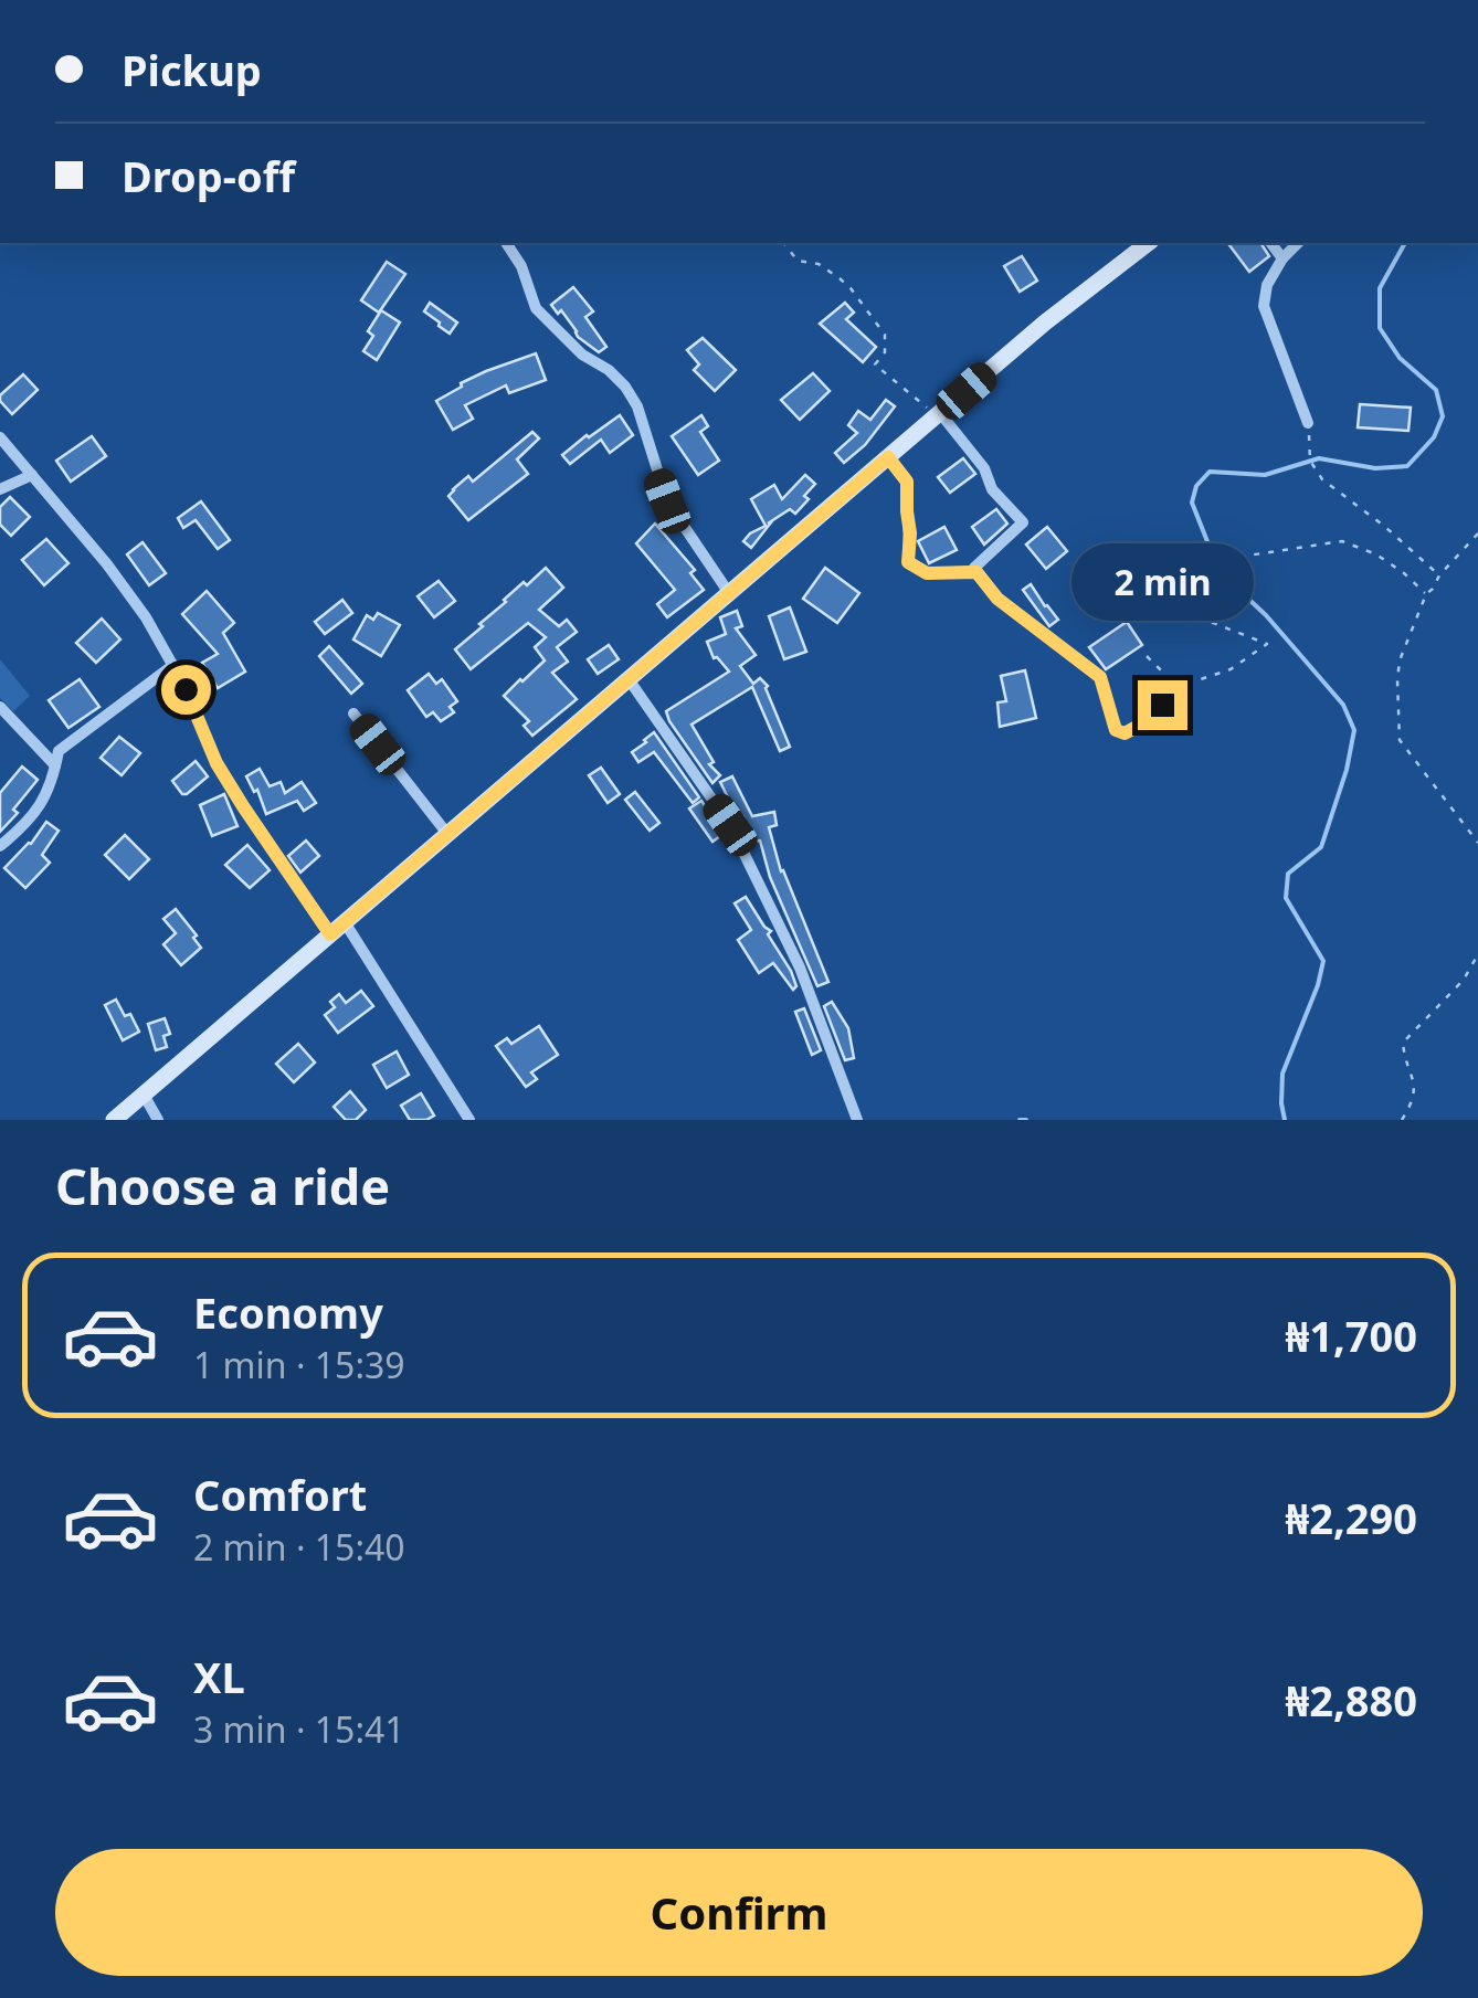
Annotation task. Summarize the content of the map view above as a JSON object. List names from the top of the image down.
{
  "page": {
    "banner": ["Pickup", "Drop-off"],
    "bubble": "2 min",
    "heading": "Choose a ride",
    "list": [
      {
        "name": "Economy",
        "note": "1 min · 15:39",
        "value": "₦1,700"
      },
      {
        "name": "Comfort",
        "note": "2 min · 15:40",
        "value": "₦2,290"
      },
      {
        "name": "XL",
        "note": "3 min · 15:41",
        "value": "₦2,880"
      }
    ],
    "buttons": "Confirm"
  }
}
